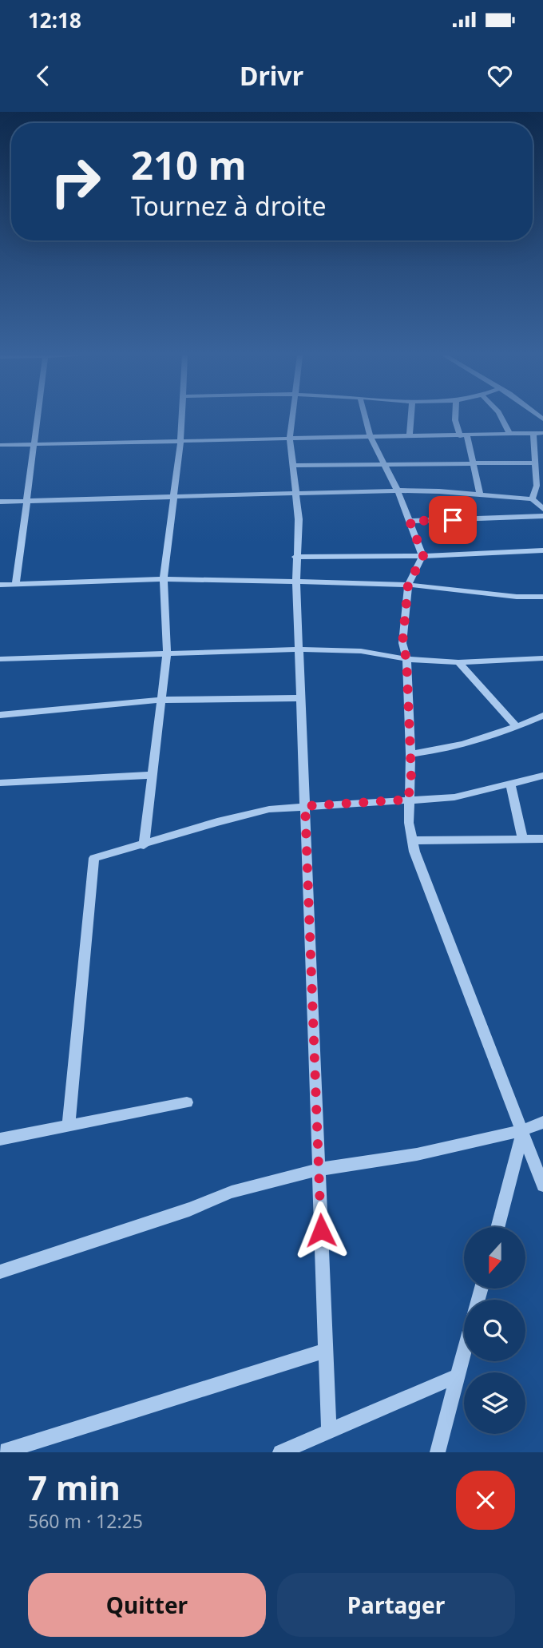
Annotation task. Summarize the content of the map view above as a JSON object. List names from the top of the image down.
{
  "north": "bottom",
  "page": {
    "status": "12:18",
    "header": "Drivr",
    "turn": ["210 m", "Tournez à droite"],
    "heading": ["7 min", "560 m · 12:25"],
    "buttons": ["Quitter", "Partager"]
  }
}
